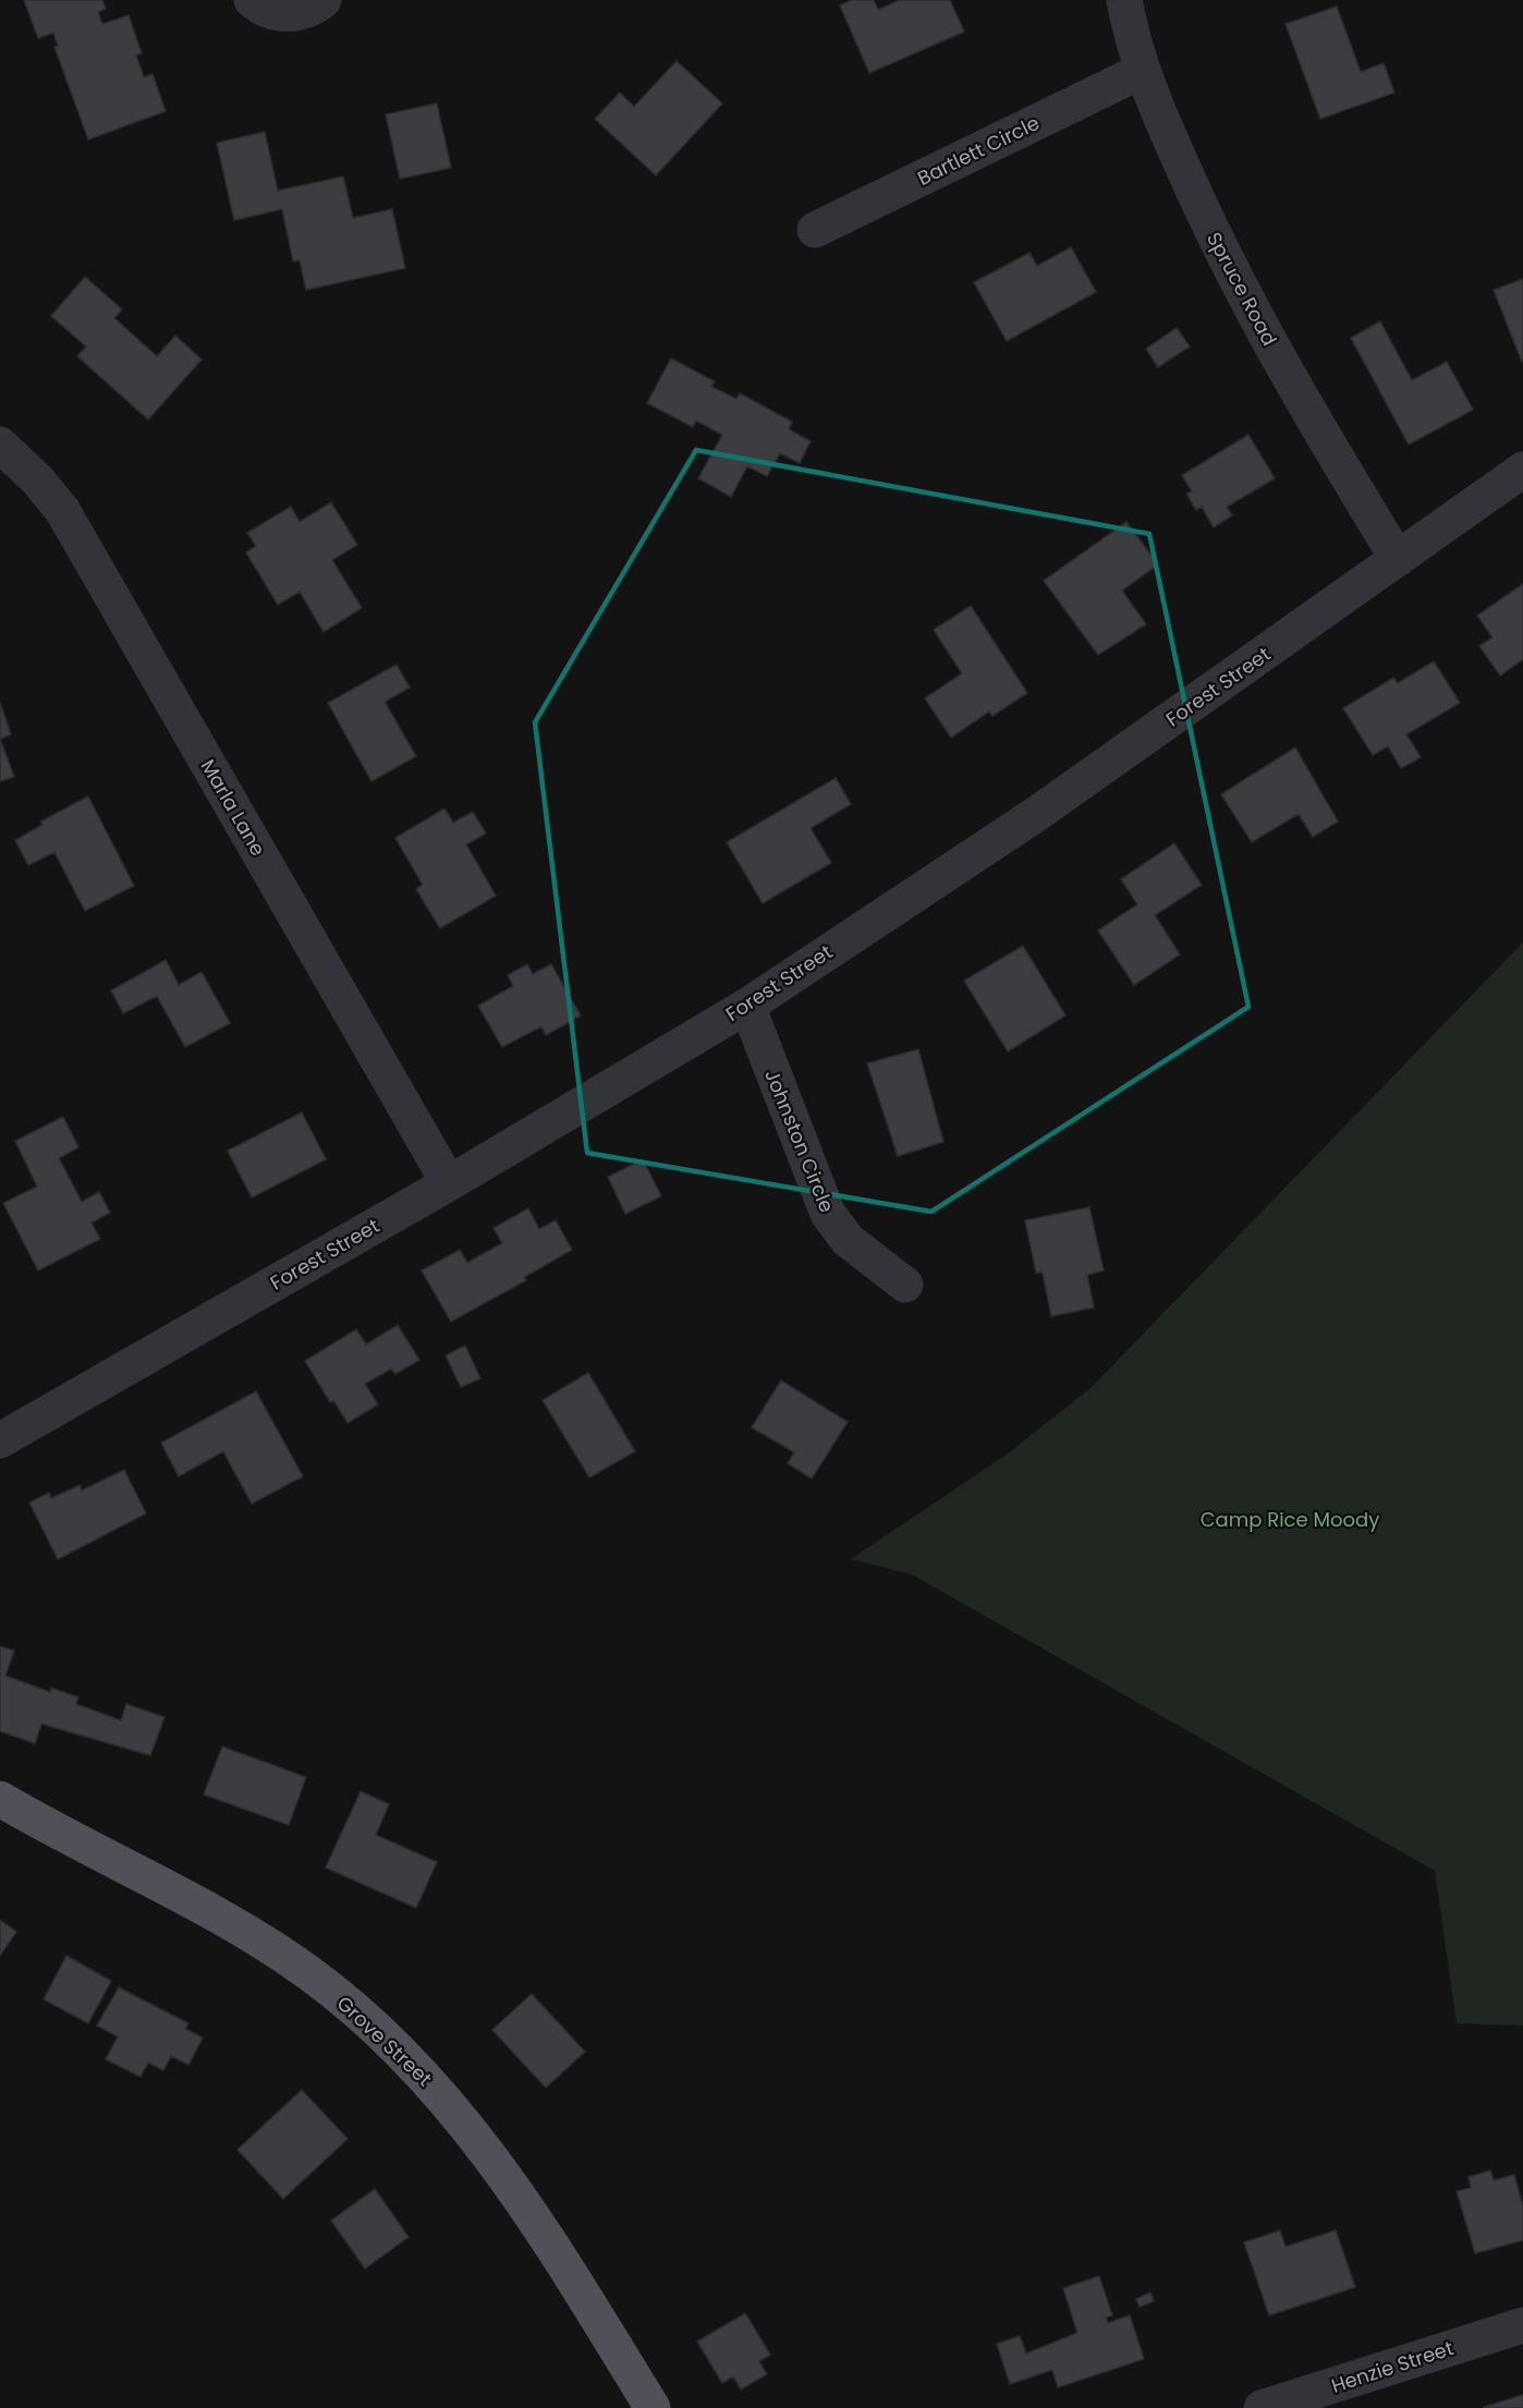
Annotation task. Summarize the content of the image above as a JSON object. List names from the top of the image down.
{
  "streets": {
    "main road": ["Grove Street"],
    "street": [
      "Bartlett Circle",
      "Spruce Road",
      "Forest Street",
      "Marla Lane",
      "Johnston Circle",
      "Henzie Street"
    ]
  },
  "crossings": [
    ["Bartlett Circle", "Spruce Road"],
    ["Spruce Road", "Forest Street"],
    ["Forest Street", "Marla Lane"],
    ["Forest Street", "Johnston Circle"]
  ],
  "parks": ["Camp Rice Moody"]
}
